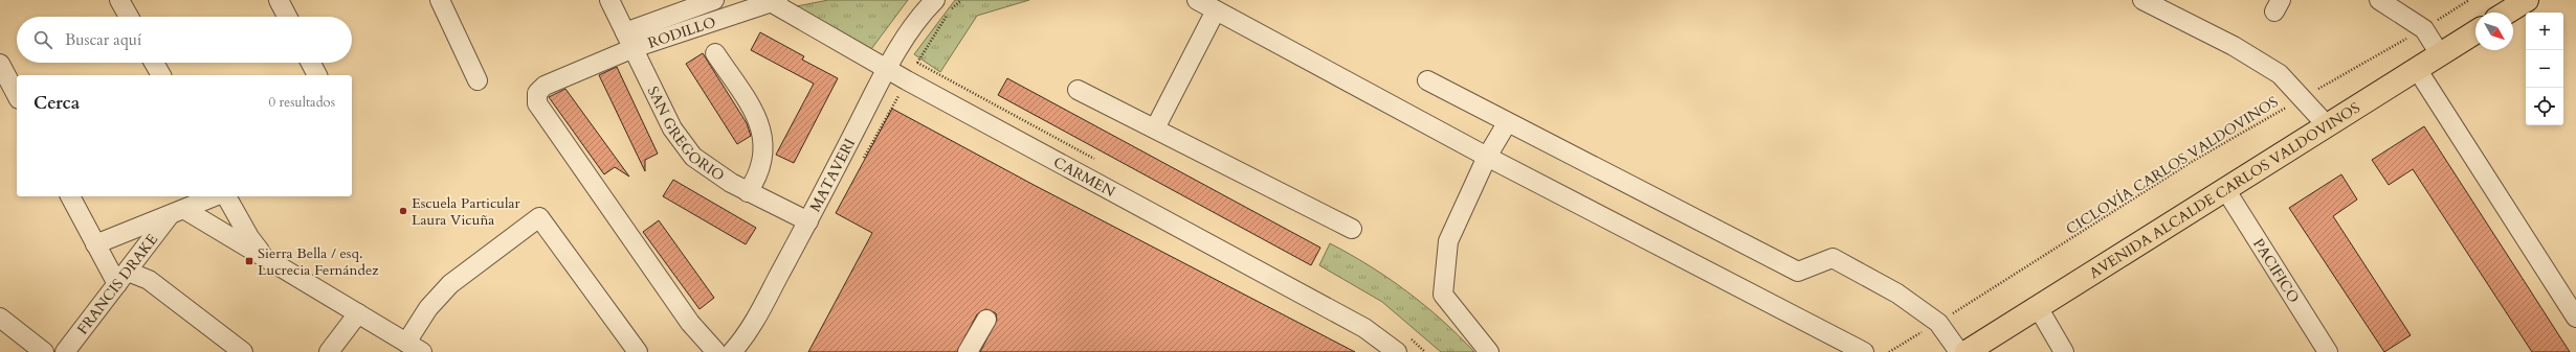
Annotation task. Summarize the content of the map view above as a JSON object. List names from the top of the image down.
{
  "streets": {
    "main road": ["AVENIDA ALCALDE CARLOS VALDOVINOS"],
    "street": [
      "RODILLO",
      "SAN GREGORIO",
      "MATAVERI",
      "CARMEN",
      "PACIFICO",
      "FRANCIS DRAKE"
    ],
    "path": ["CICLOVÍA CARLOS VALDOVINOS"]
  },
  "crossings": [
    ["RODILLO", "SAN GREGORIO"],
    ["RODILLO", "CARMEN"],
    ["SAN GREGORIO", "MATAVERI"],
    ["MATAVERI", "CARMEN"],
    ["AVENIDA ALCALDE CARLOS VALDOVINOS", "PACIFICO"]
  ],
  "places": {
    "other": ["Escuela Particular Laura Vicuña"],
    "transit": ["Sierra Bella / esq. Lucrecia Fernández"]
  },
  "north": "bottom right",
  "page": {
    "map_buttons": ["+", "−"],
    "search": "Buscar aquí",
    "heading": ["Cerca", "0 resultados"]
  }
}
